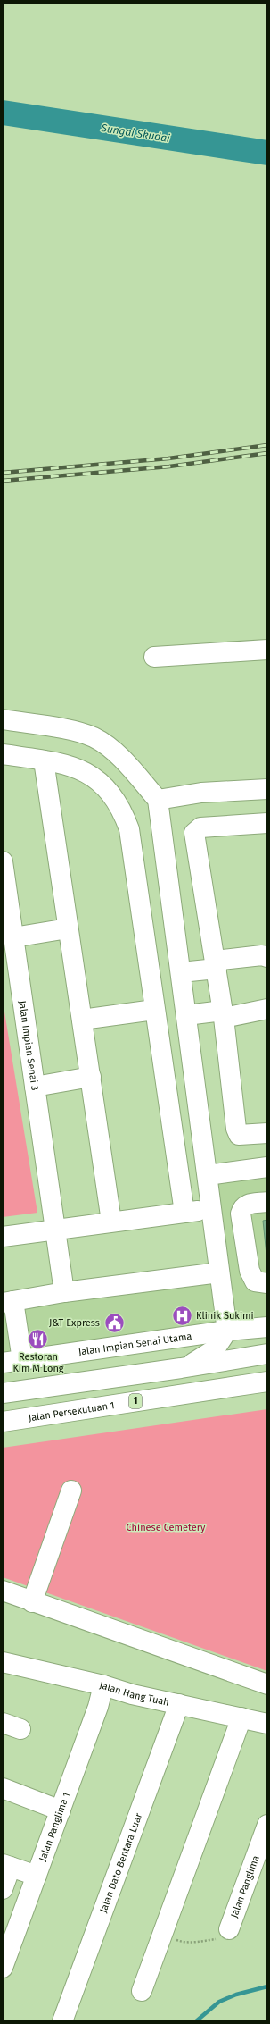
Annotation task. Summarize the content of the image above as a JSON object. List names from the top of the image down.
{
  "streets": {
    "main road": [
      "Jalan Impian Senai 3",
      "Jalan Impian Senai Utama",
      "1",
      "Jalan Persekutuan 1",
      "Jalan Hang Tuah",
      "Jalan Panglima 1",
      "Jalan Dato Bentara Luar",
      "Jalan Panglima"
    ]
  },
  "crossings": [
    ["Jalan Hang Tuah", "Jalan Panglima 1"],
    ["Jalan Hang Tuah", "Jalan Dato Bentara Luar"]
  ],
  "water": ["Sungai Skudai"],
  "parks": ["Chinese Cemetery"],
  "places": {
    "hospital": ["Klinik Sukimi"],
    "public building": ["J&T Express"],
    "restaurant": ["Restoran Kim M Long"]
  }
}
